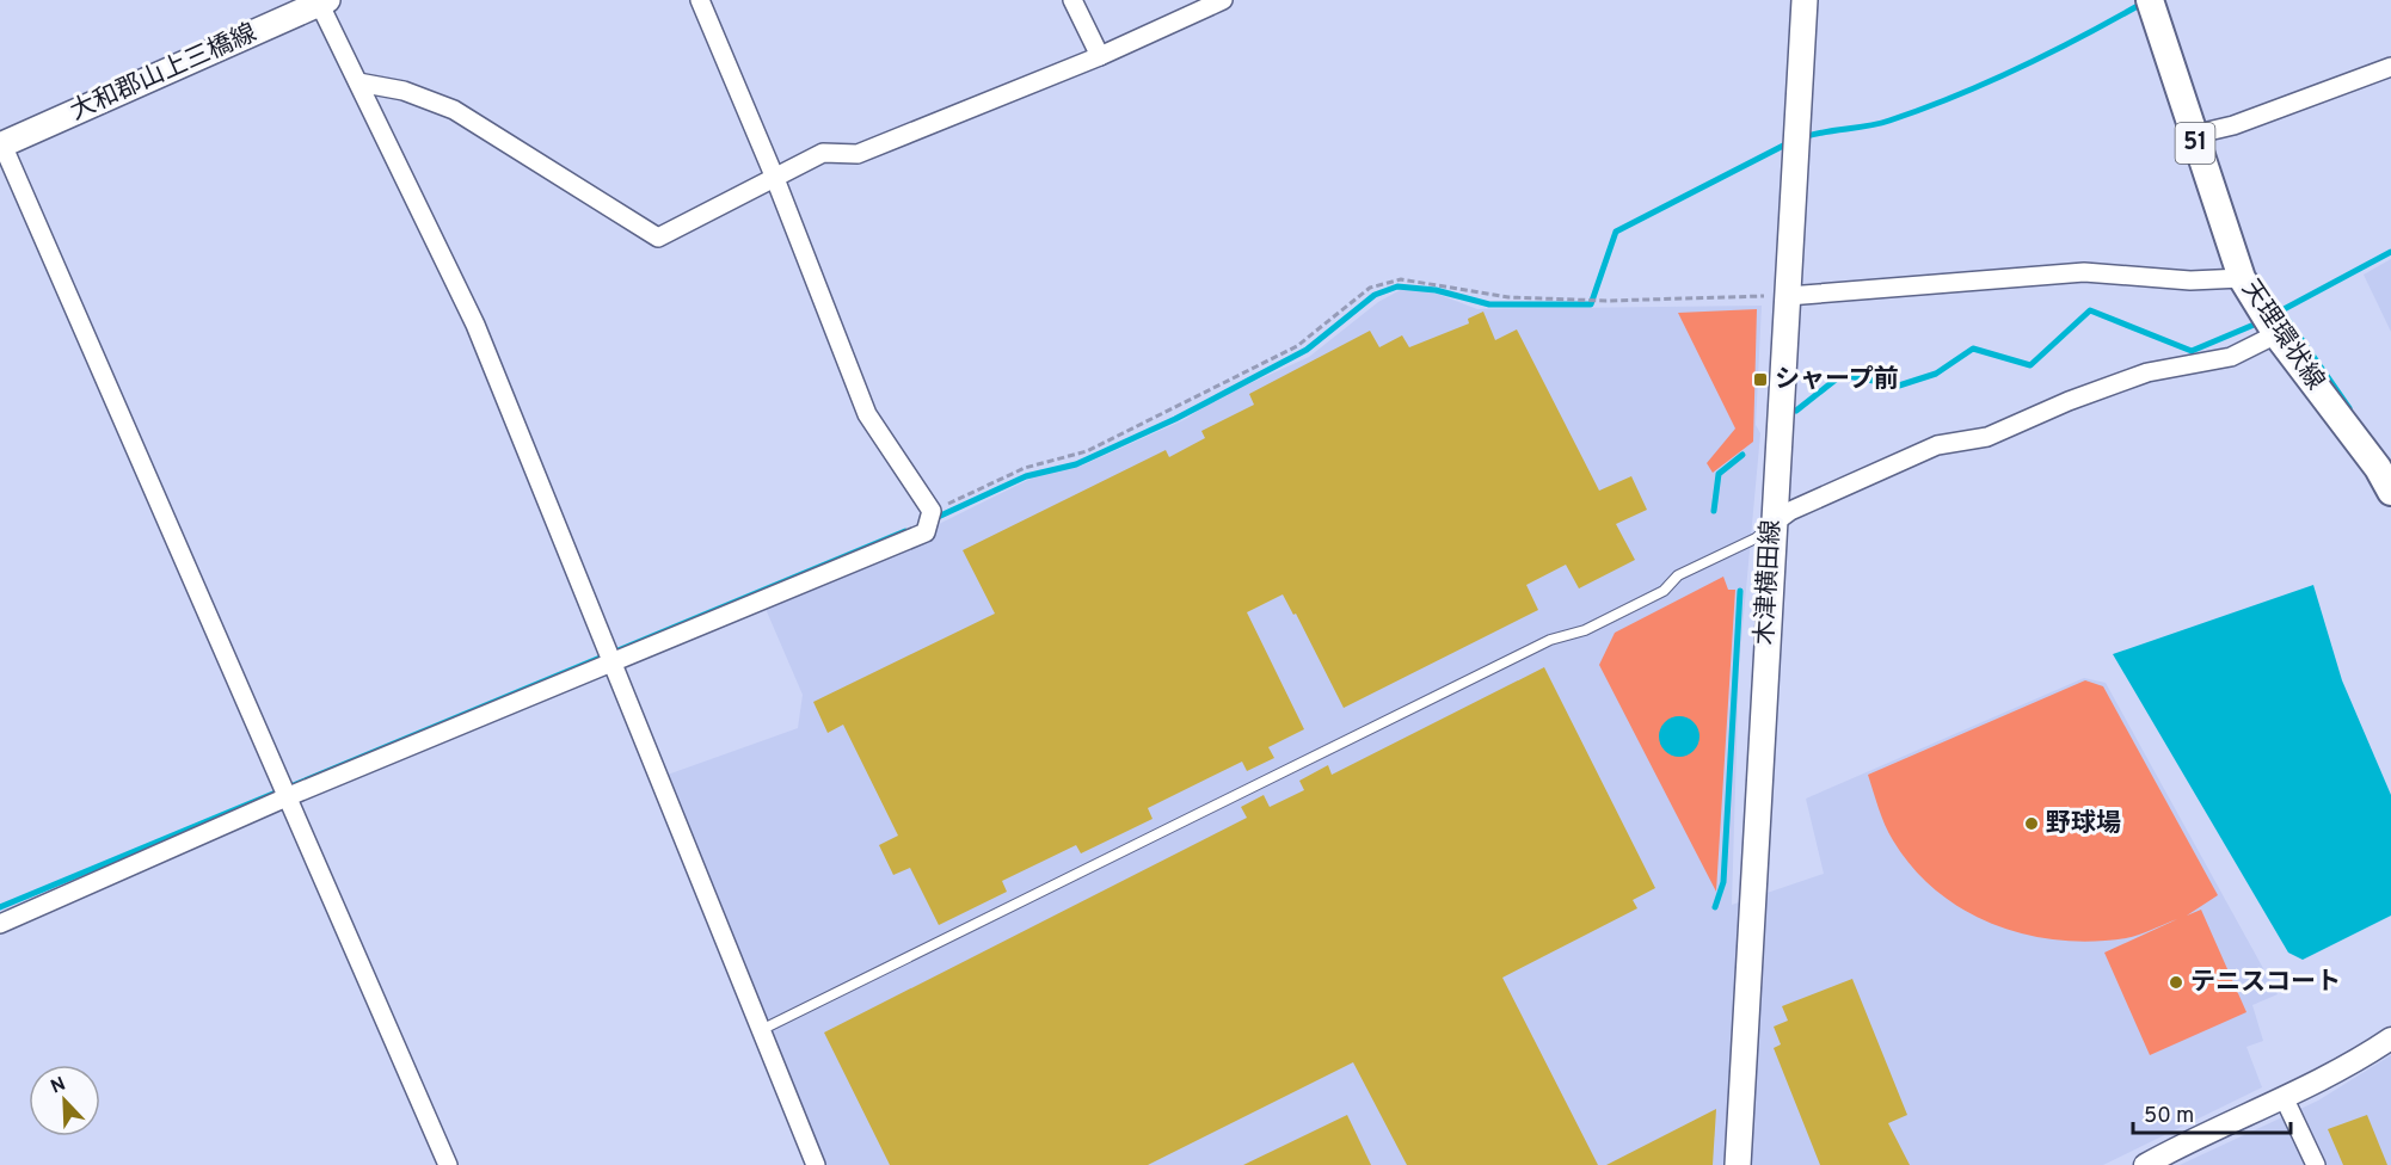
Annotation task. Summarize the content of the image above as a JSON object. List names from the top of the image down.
{
  "streets": {
    "main road": [
      "大和郡山上三橋線",
      "51",
      "天理環状線",
      "木津横田線"
    ]
  },
  "places": {
    "transit": ["シャープ前"],
    "other": ["野球場", "テニスコート"]
  },
  "scale_bar": "50 m",
  "north": "top left"
}
